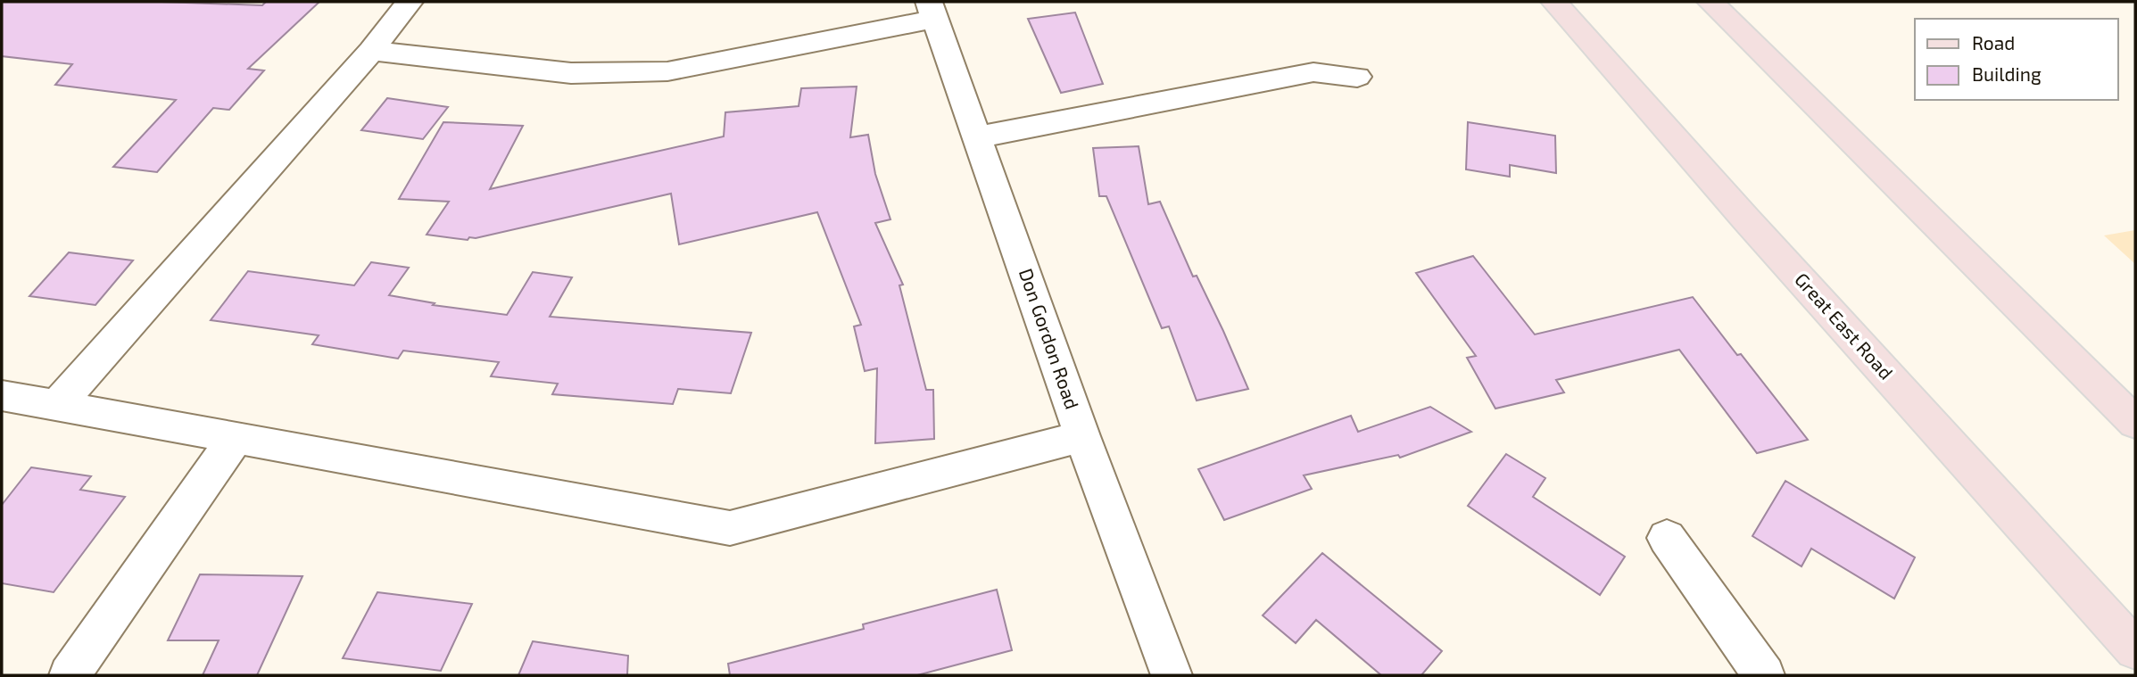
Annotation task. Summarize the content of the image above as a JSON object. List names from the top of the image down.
{
  "streets": {
    "main road": ["Great East Road"],
    "street": ["Don Gordon Road"]
  },
  "legend": ["Road", "Building"]
}
